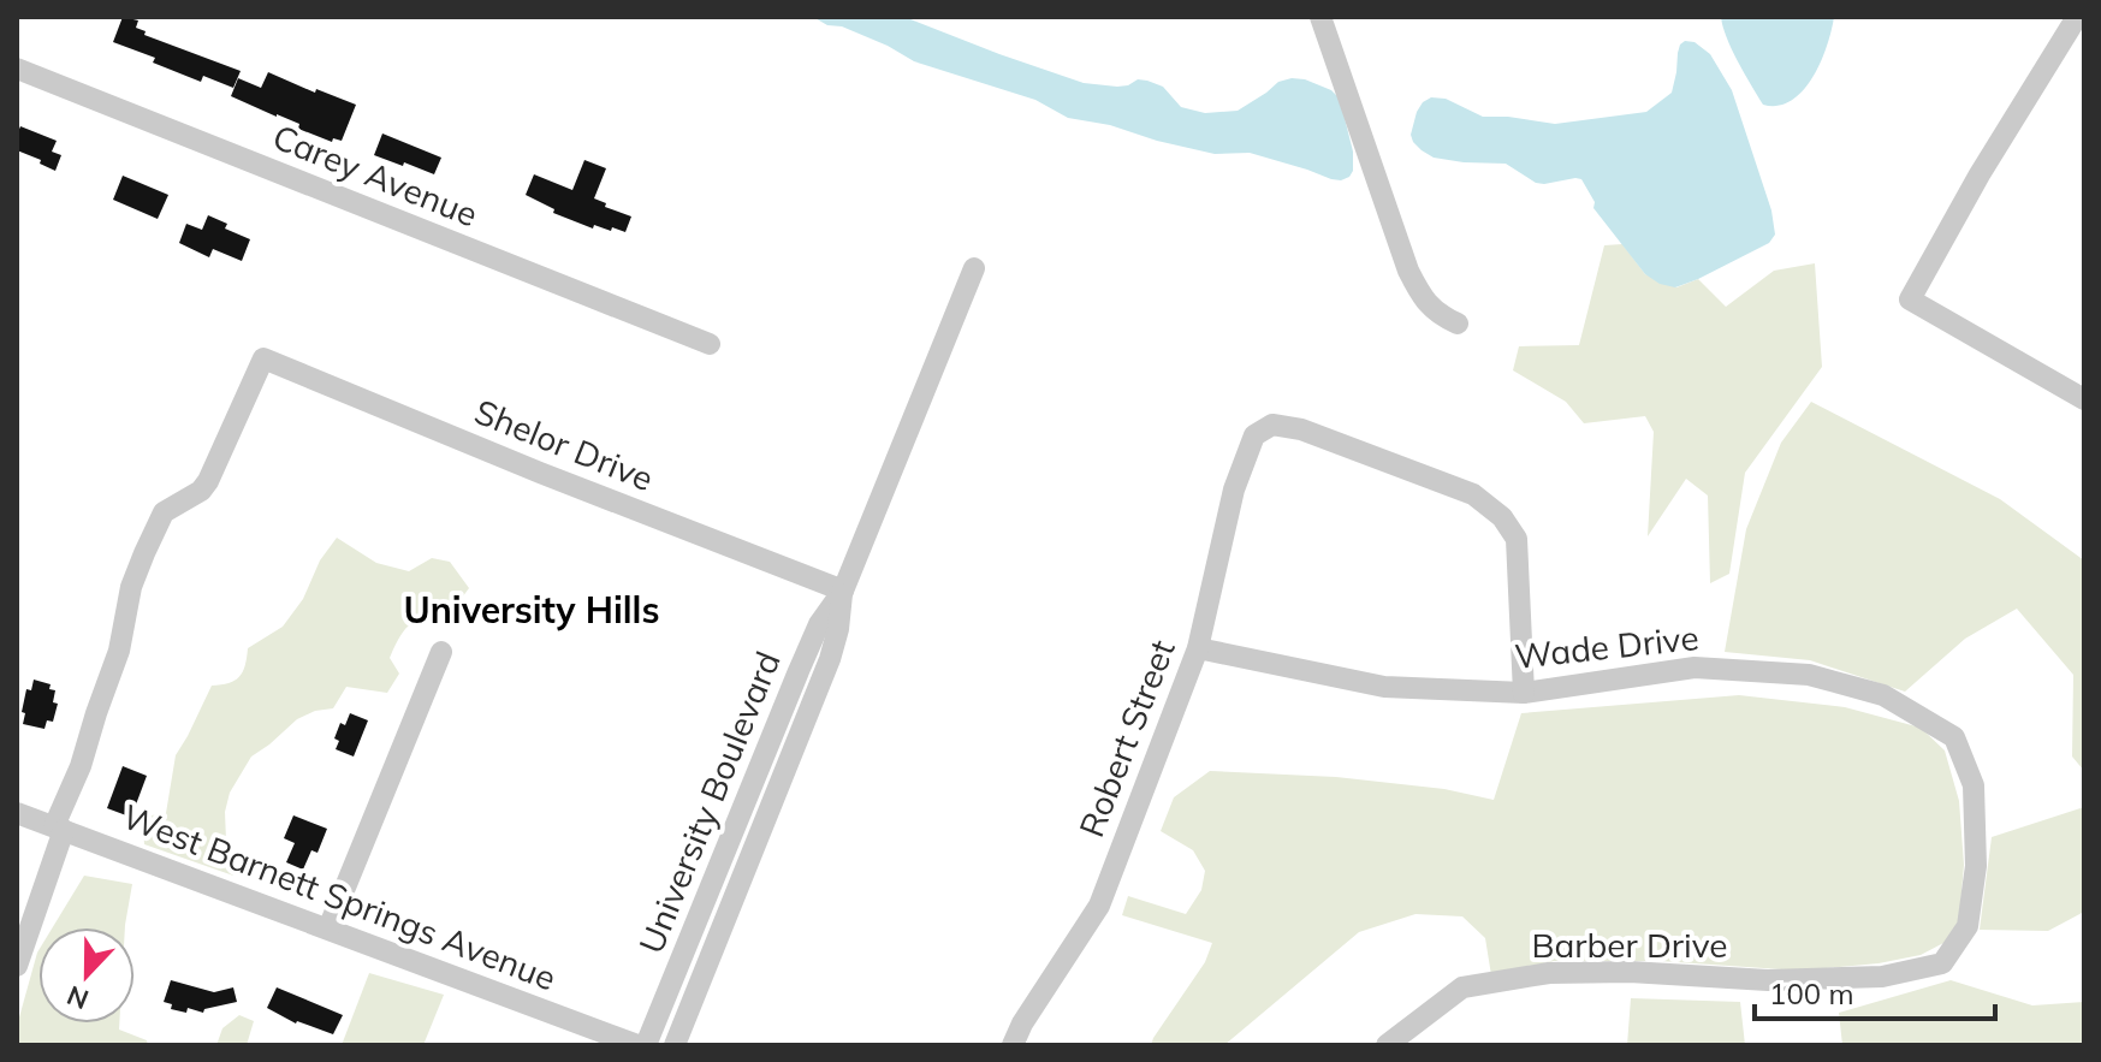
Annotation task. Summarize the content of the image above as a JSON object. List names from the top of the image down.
{
  "streets": {
    "street": [
      "Carey Avenue",
      "Shelor Drive",
      "Wade Drive",
      "Robert Street",
      "University Boulevard",
      "West Barnett Springs Avenue",
      "Barber Drive"
    ]
  },
  "crossings": [
    ["Shelor Drive", "University Boulevard"],
    ["Shelor Drive", "West Barnett Springs Avenue"],
    ["Wade Drive", "Robert Street"],
    ["Wade Drive", "Barber Drive"]
  ],
  "districts": ["University Hills"],
  "scale_bar": "100 m",
  "north": "bottom"
}
